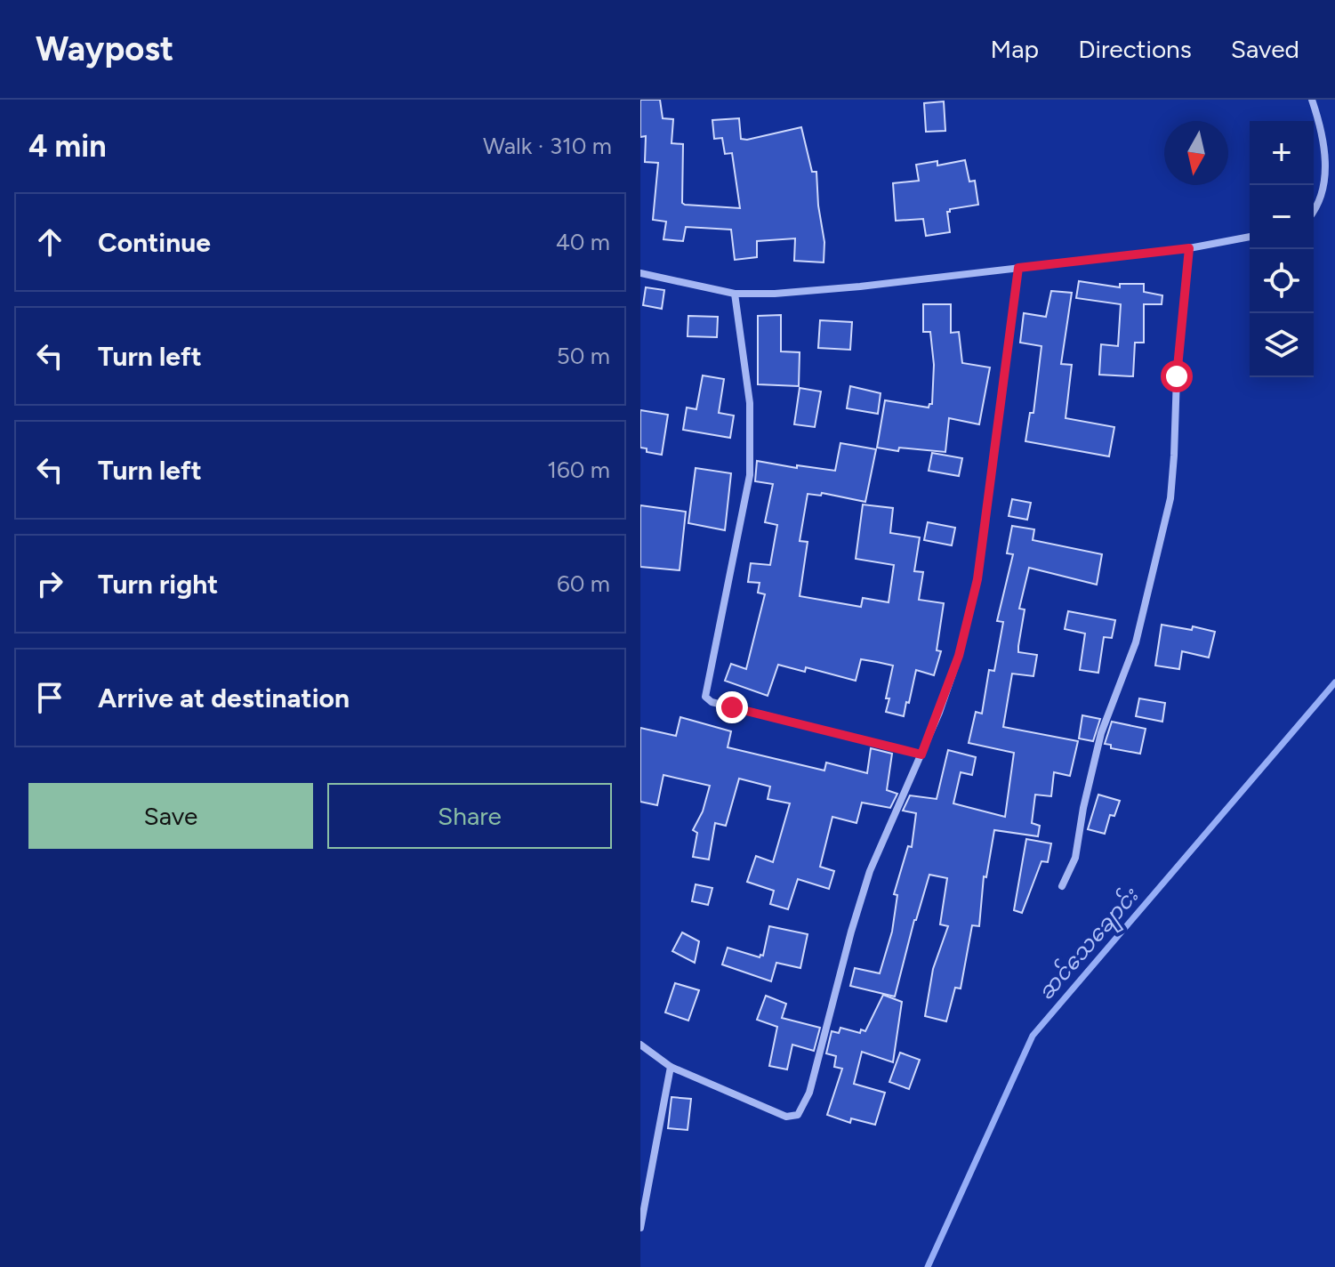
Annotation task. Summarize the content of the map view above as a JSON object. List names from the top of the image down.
{
  "water": ["ဆင်သေချောင်း"],
  "north": "bottom",
  "page": {
    "header": "Waypost",
    "nav": ["Map", "Directions", "Saved"],
    "heading": ["4 min", "Walk · 310 m"],
    "map_buttons": ["+", "−"],
    "list": [
      ["Continue", "40 m"],
      ["Turn left", "50 m"],
      ["Turn left", "160 m"],
      ["Turn right", "60 m"],
      "Arrive at destination"
    ],
    "buttons": ["Save", "Share"]
  }
}
